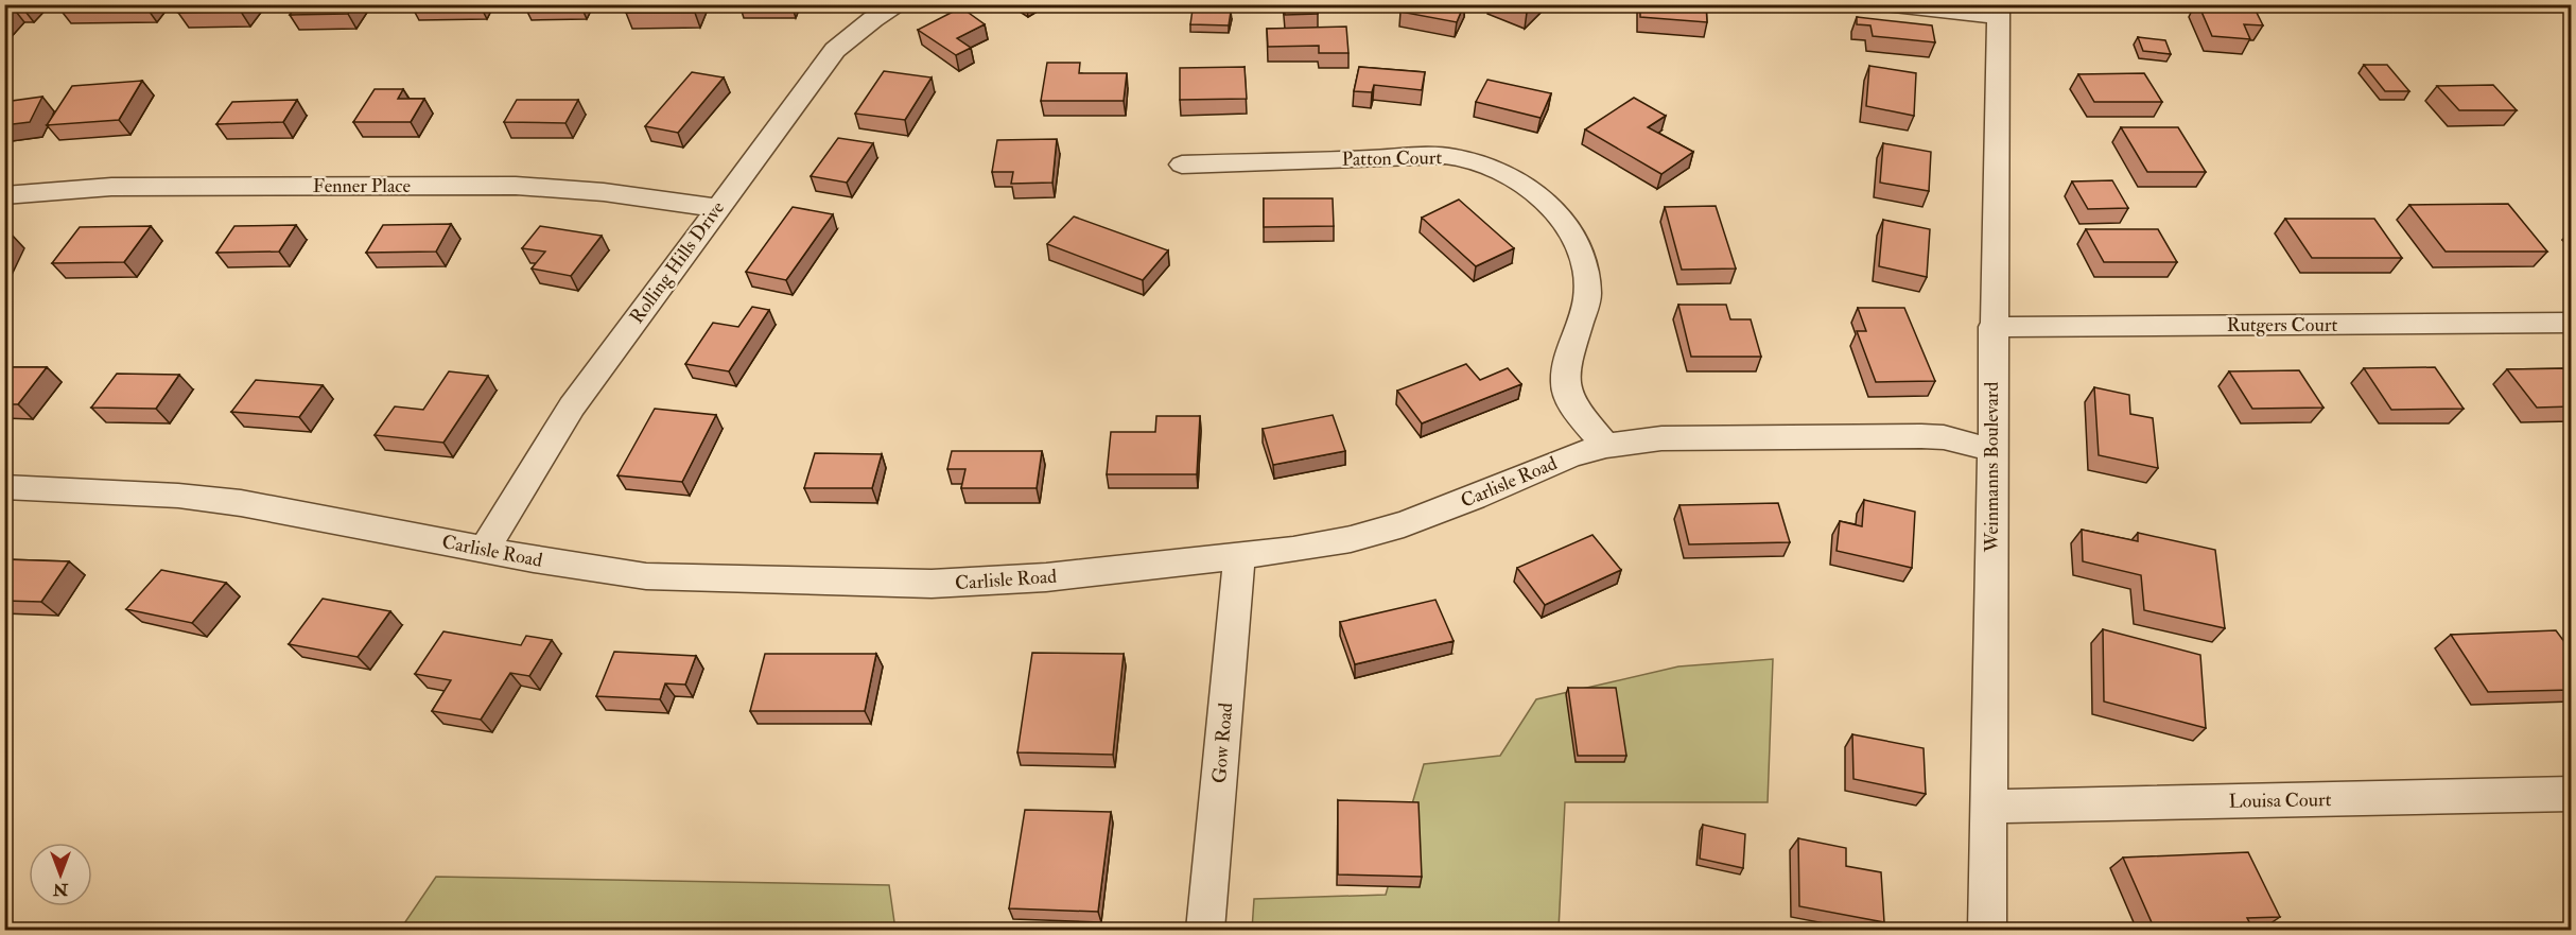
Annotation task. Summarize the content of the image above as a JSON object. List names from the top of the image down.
{
  "streets": {
    "street": [
      "Patton Court",
      "Fenner Place",
      "Rolling Hills Drive",
      "Rutgers Court",
      "Weinmanns Boulevard",
      "Carlisle Road",
      "Gow Road",
      "Louisa Court"
    ]
  },
  "crossings": [
    ["Patton Court", "Carlisle Road"],
    ["Fenner Place", "Rolling Hills Drive"],
    ["Rolling Hills Drive", "Carlisle Road"],
    ["Rutgers Court", "Weinmanns Boulevard"],
    ["Weinmanns Boulevard", "Carlisle Road"],
    ["Weinmanns Boulevard", "Louisa Court"],
    ["Carlisle Road", "Gow Road"]
  ],
  "north": "bottom"
}
